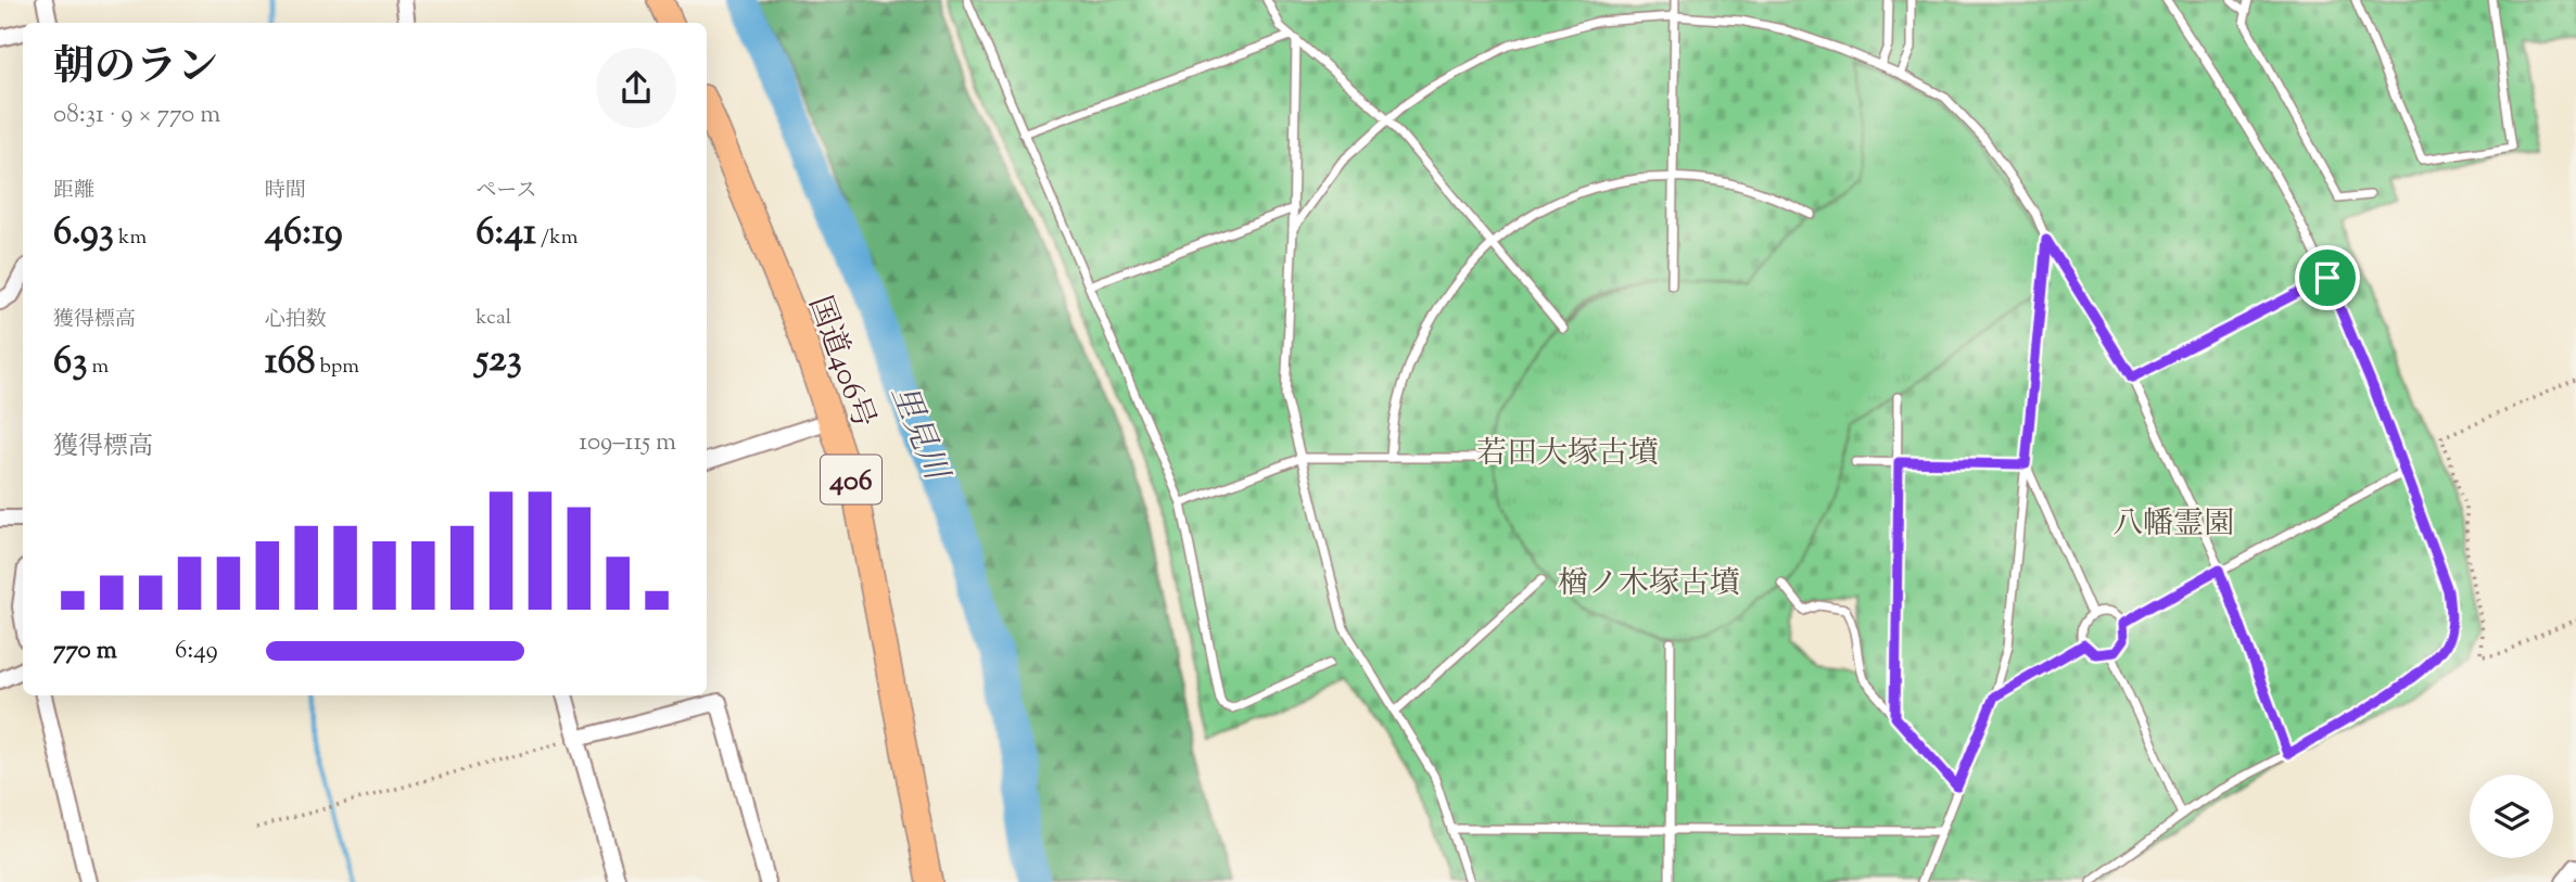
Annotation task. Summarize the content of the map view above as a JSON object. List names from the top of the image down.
{
  "streets": {
    "highway": ["国道406号", "406"]
  },
  "water": ["里見川"],
  "parks": ["若田大塚古墳", "八幡霊園", "楢ノ木塚古墳"],
  "page": {
    "heading": ["朝のラン", "08:31 · 9 × 770 m"],
    "stats": [
      ["距離", "6.93 km"],
      ["時間", "46:19"],
      ["ペース", "6:41 /km"],
      ["獲得標高", "63 m"],
      ["心拍数", "168 bpm"],
      ["kcal", "523"]
    ],
    "chart": ["獲得標高", "109–115 m"],
    "list": [
      {
        "name": "770 m",
        "note": "6:49"
      }
    ]
  }
}
